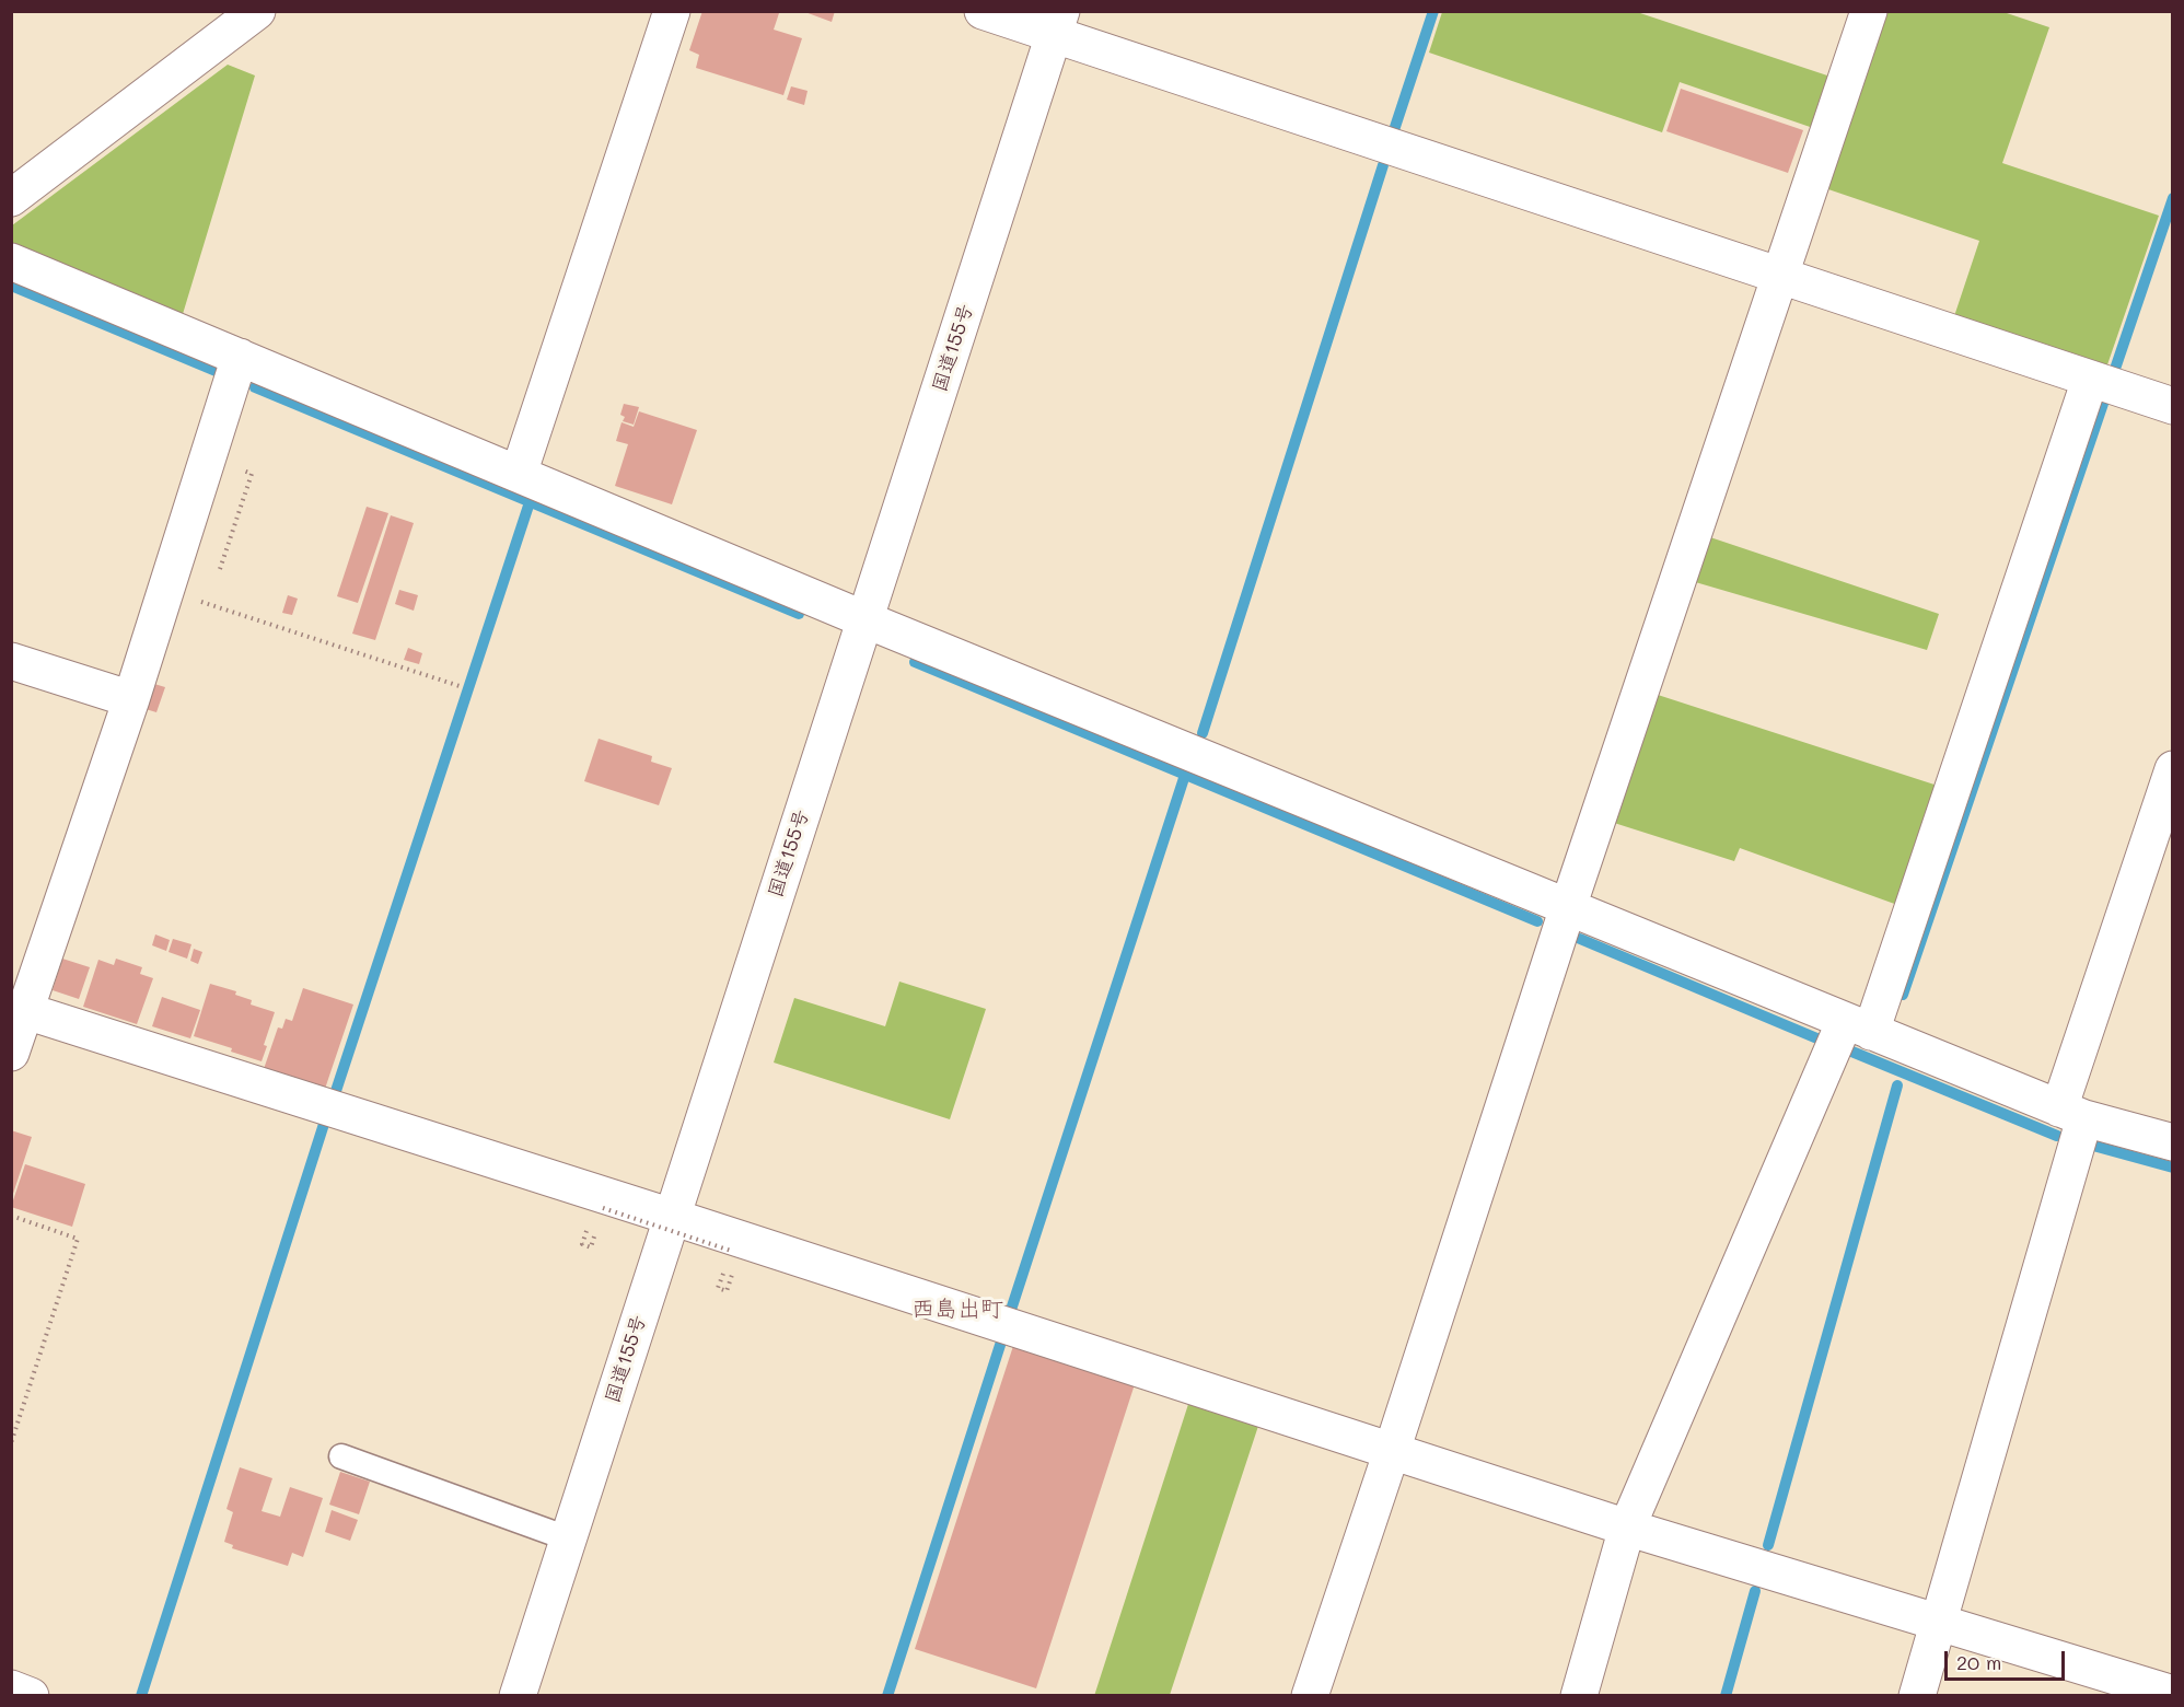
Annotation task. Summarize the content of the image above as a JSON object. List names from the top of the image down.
{
  "streets": {
    "main road": ["国道155号"]
  },
  "districts": ["西島出町"],
  "scale_bar": "20 m"
}
